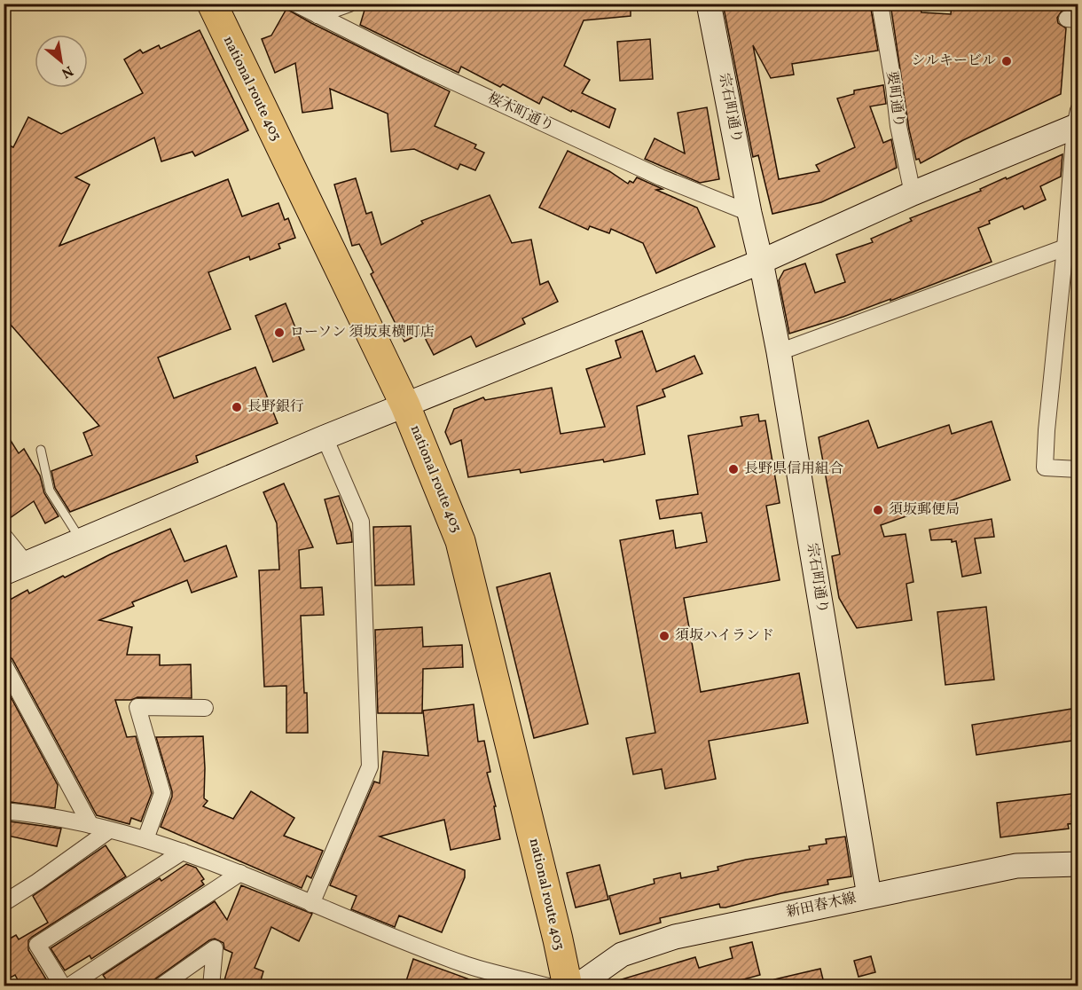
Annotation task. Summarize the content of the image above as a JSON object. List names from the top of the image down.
{
  "streets": {
    "highway": ["national route 403"],
    "main road": ["宗石町通り", "新田春木線"],
    "street": ["要町通り", "桜木町通り"]
  },
  "crossings": [
    ["宗石町通り", "桜木町通り"],
    ["宗石町通り", "新田春木線"]
  ],
  "places": [
    "シルキービル",
    "ローソン 須坂東横町店",
    "長野銀行",
    "長野県信用組合",
    "須坂郵便局",
    "須坂ハイランド"
  ],
  "north": "bottom right"
}
